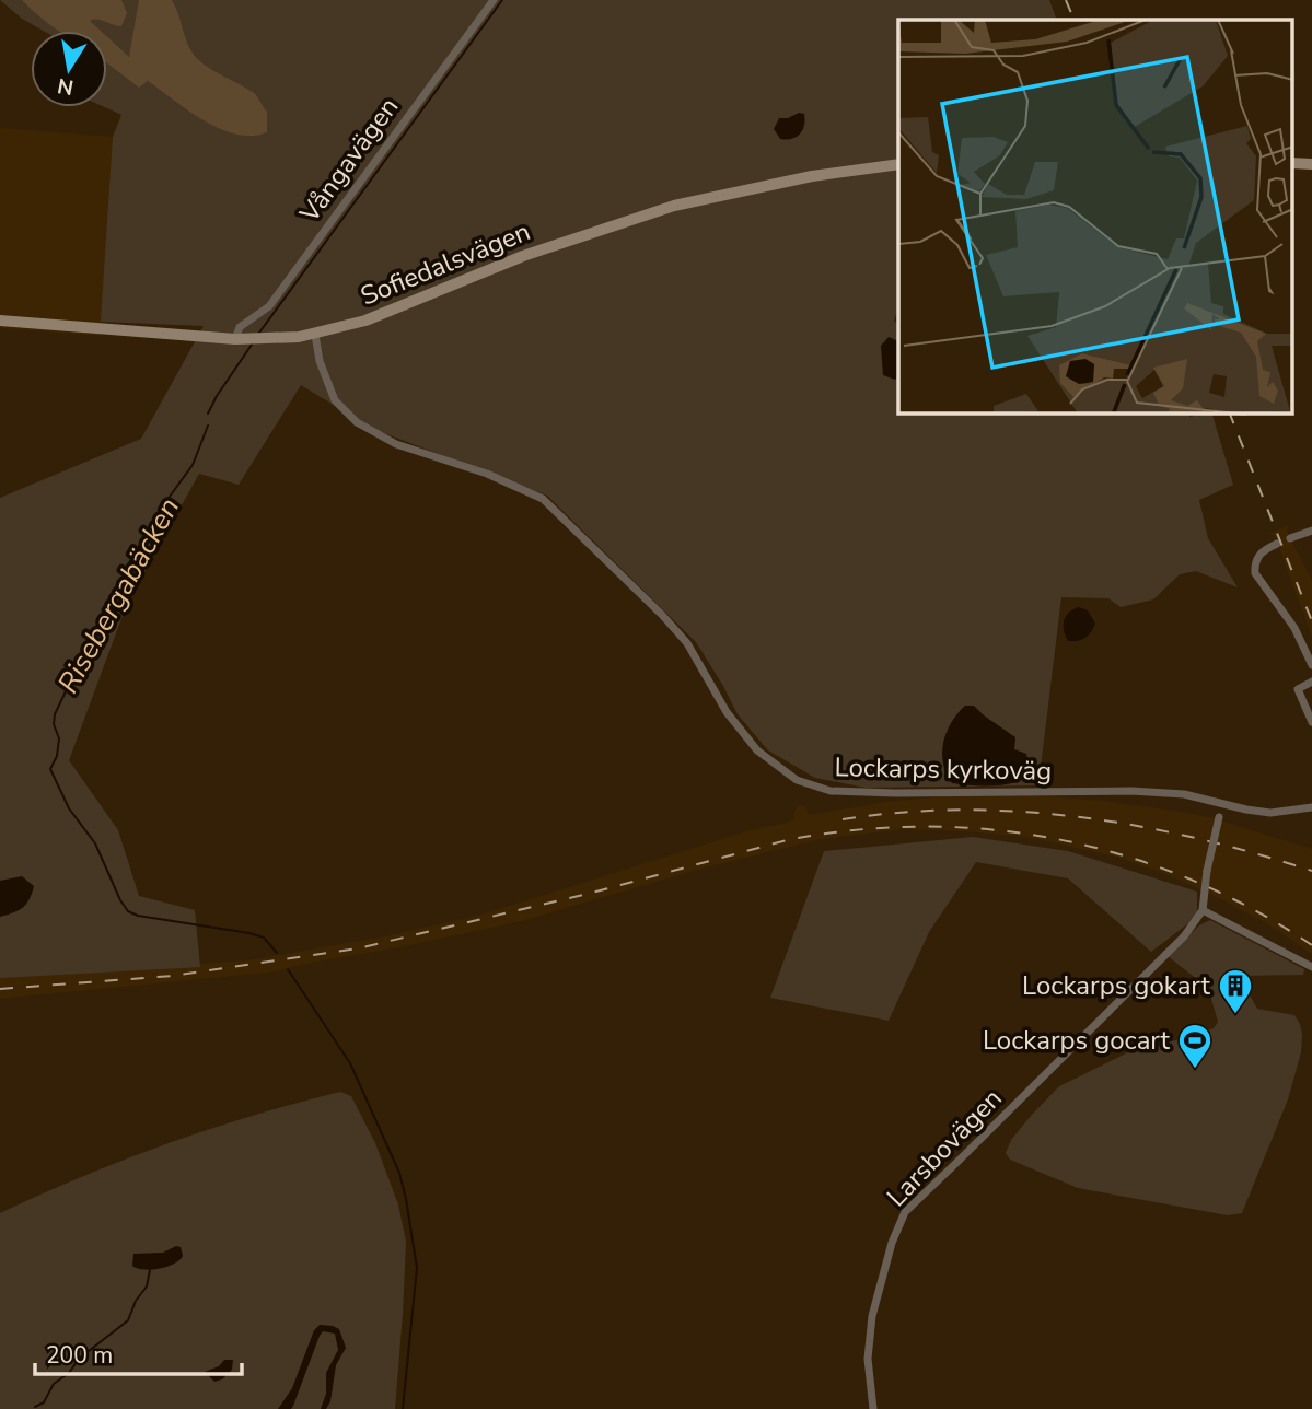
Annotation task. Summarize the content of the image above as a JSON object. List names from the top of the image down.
{
  "streets": {
    "main road": ["Sofiedalsvägen"],
    "street": ["Vångavägen", "Lockarps kyrkoväg", "Larsbovägen"]
  },
  "crossings": [
    ["Vångavägen", "Sofiedalsvägen"],
    ["Sofiedalsvägen", "Lockarps kyrkoväg"]
  ],
  "water": ["Risebergabäcken"],
  "places": {
    "building": ["Lockarps gokart"],
    "sports": ["Lockarps gocart"]
  },
  "scale_bar": "200 m",
  "north": "bottom"
}
